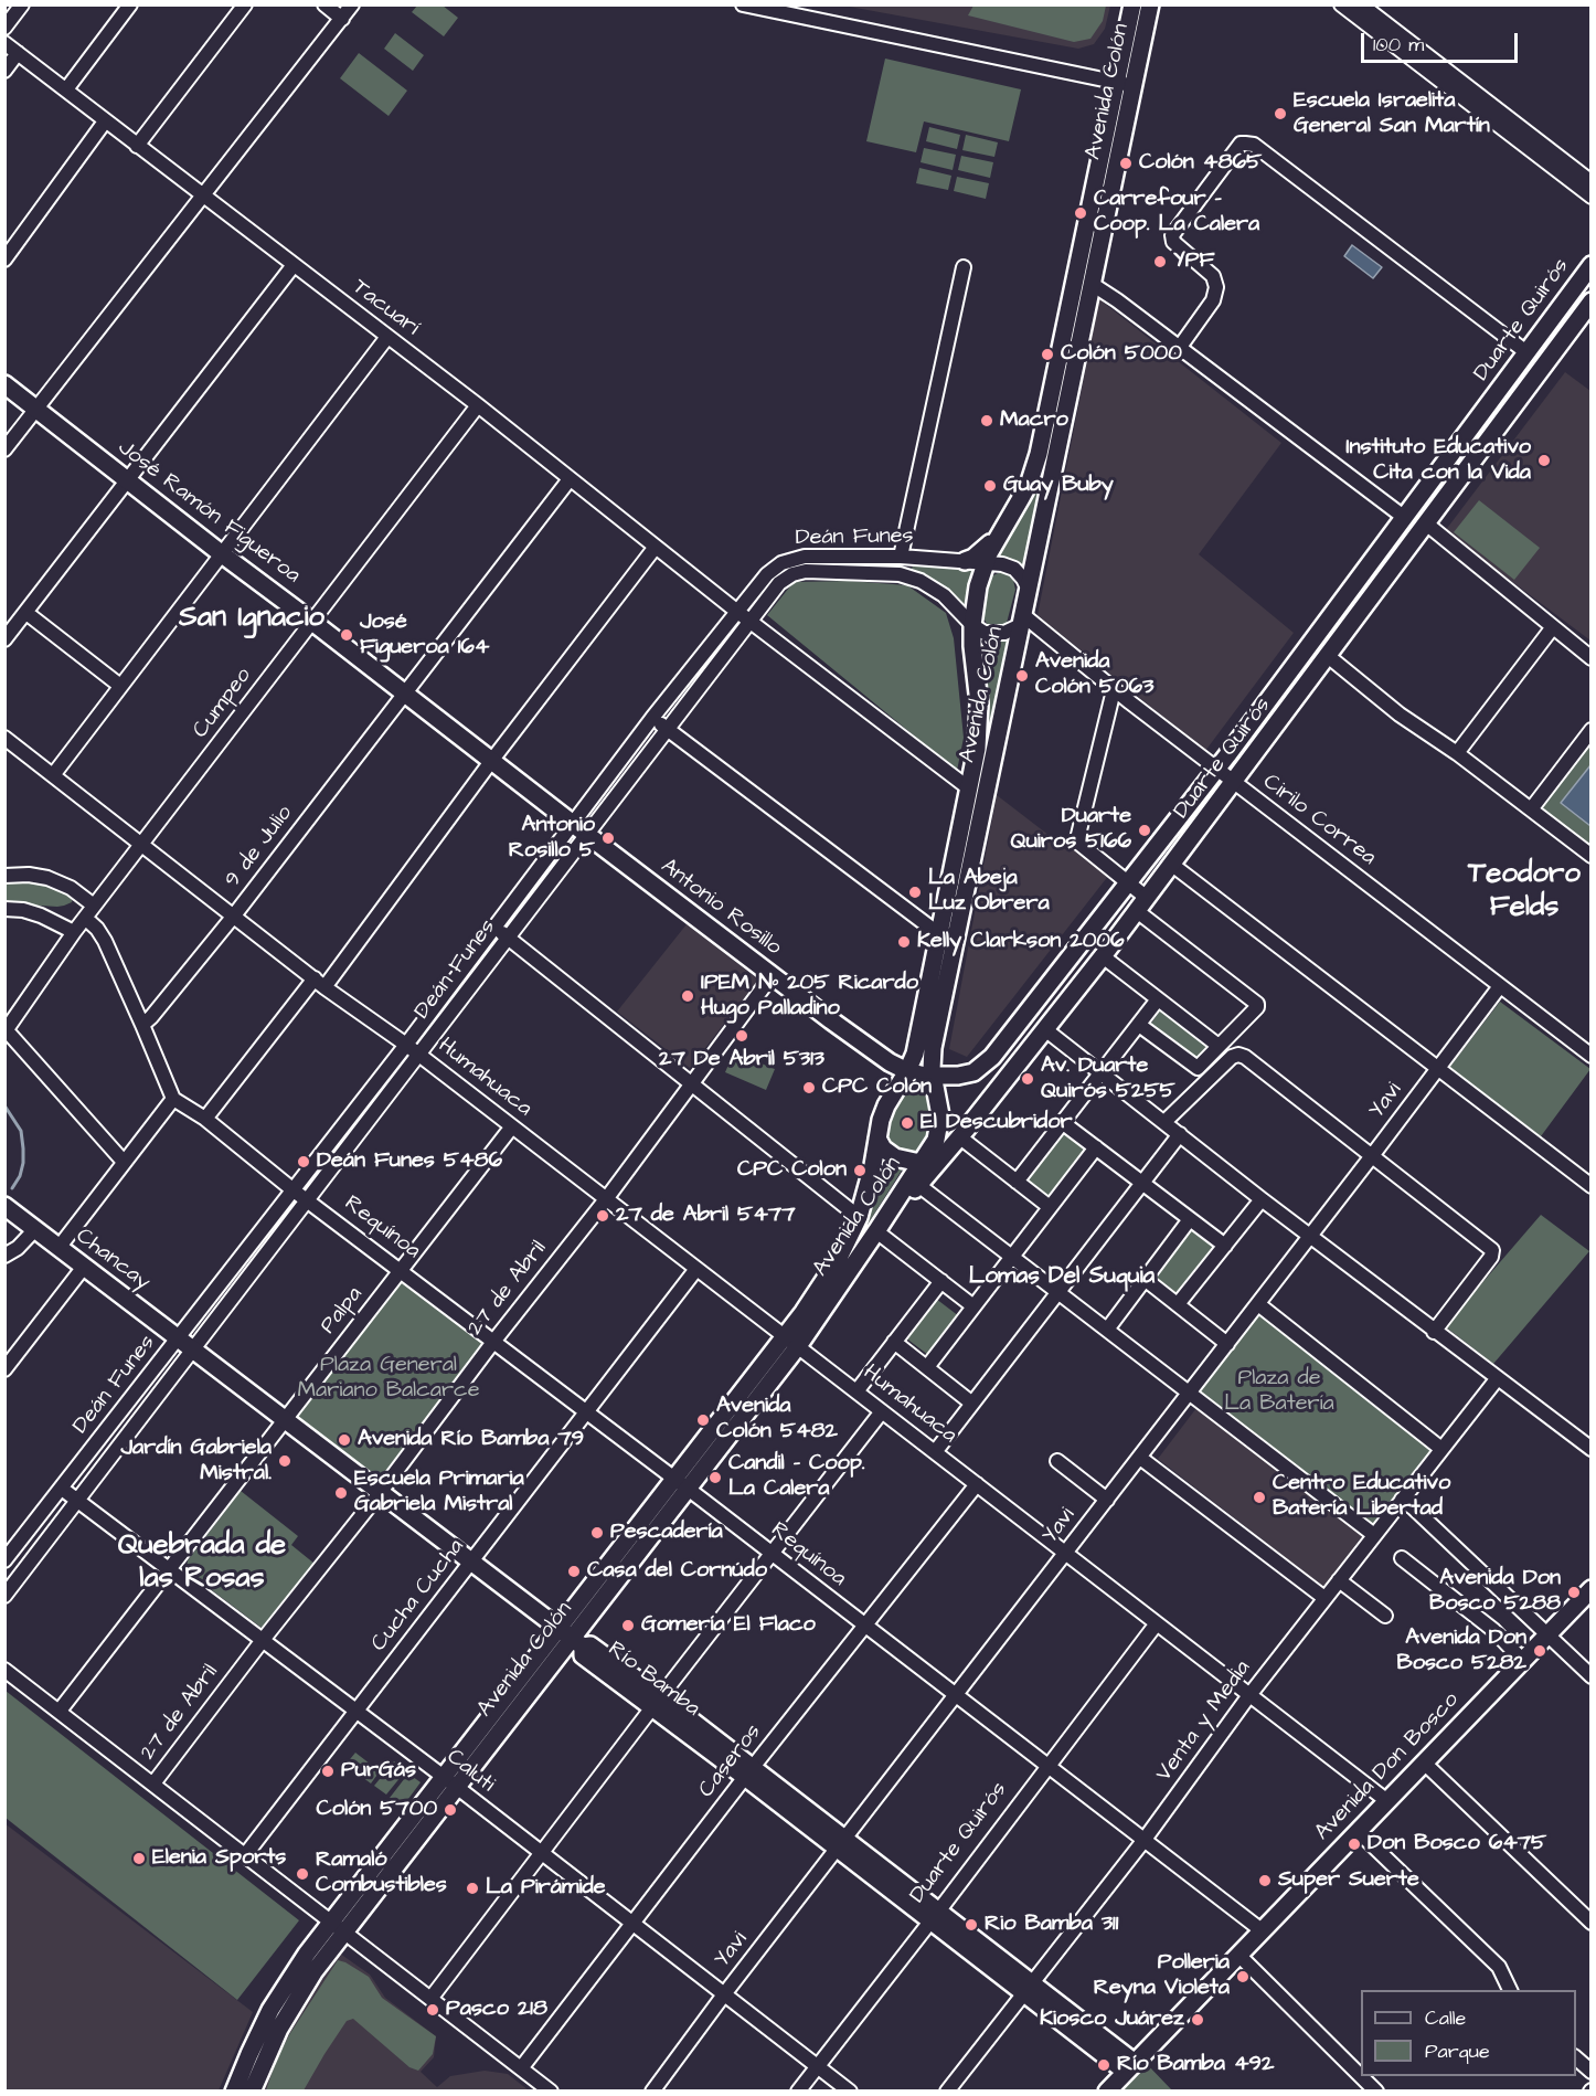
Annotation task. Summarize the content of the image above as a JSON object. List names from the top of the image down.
{
  "streets": {
    "main road": [
      "Avenida Colón",
      "Duarte Quirós",
      "José Ramón Figueroa",
      "Antonio Rosillo",
      "Chancay",
      "Río Bamba",
      "Avenida Don Bosco"
    ],
    "street": [
      "Tacuarí",
      "Deán Funes",
      "Cumpeo",
      "Cirilo Correa",
      "9 de Julio",
      "Humahuaca",
      "Yavi",
      "Requínoa",
      "27 de Abril",
      "Palpa",
      "Cucha Cucha",
      "Venta y Media",
      "Caseros",
      "Caluti"
    ]
  },
  "crossings": [
    ["Avenida Colón", "Tacuarí"],
    ["Avenida Colón", "Duarte Quirós"],
    ["Avenida Colón", "Deán Funes"],
    ["Avenida Colón", "Cirilo Correa"],
    ["Avenida Colón", "Antonio Rosillo"],
    ["Avenida Colón", "Humahuaca"],
    ["Avenida Colón", "Requínoa"],
    ["Avenida Colón", "Chancay"],
    ["Avenida Colón", "Río Bamba"],
    ["Avenida Colón", "Caluti"],
    ["Tacuarí", "Deán Funes"],
    ["Tacuarí", "Cumpeo"],
    ["Tacuarí", "9 de Julio"],
    ["Duarte Quirós", "Cirilo Correa"],
    ["Duarte Quirós", "Antonio Rosillo"],
    ["Duarte Quirós", "Humahuaca"],
    ["Duarte Quirós", "Requínoa"],
    ["Duarte Quirós", "Río Bamba"],
    ["Duarte Quirós", "Caluti"],
    ["José Ramón Figueroa", "Deán Funes"],
    ["José Ramón Figueroa", "Cumpeo"],
    ["José Ramón Figueroa", "9 de Julio"],
    ["José Ramón Figueroa", "Antonio Rosillo"],
    ["Deán Funes", "Cirilo Correa"],
    ["Deán Funes", "Antonio Rosillo"],
    ["Deán Funes", "Humahuaca"],
    ["Deán Funes", "Requínoa"],
    ["Deán Funes", "Chancay"],
    ["Deán Funes", "Caluti"],
    ["Cumpeo", "Humahuaca"],
    ["Cirilo Correa", "Yavi"],
    ["9 de Julio", "Humahuaca"],
    ["Antonio Rosillo", "27 de Abril"],
    ["Humahuaca", "Yavi"],
    ["Humahuaca", "27 de Abril"],
    ["Humahuaca", "Palpa"],
    ["Humahuaca", "Cucha Cucha"],
    ["Humahuaca", "Venta y Media"],
    ["Humahuaca", "Caseros"],
    ["Humahuaca", "Avenida Don Bosco"],
    ["Yavi", "Requínoa"],
    ["Yavi", "Río Bamba"],
    ["Yavi", "Caluti"],
    ["Requínoa", "27 de Abril"],
    ["Requínoa", "Palpa"],
    ["Requínoa", "Cucha Cucha"],
    ["Requínoa", "Venta y Media"],
    ["Requínoa", "Caseros"],
    ["Requínoa", "Avenida Don Bosco"],
    ["Chancay", "27 de Abril"],
    ["Chancay", "Palpa"],
    ["Chancay", "Cucha Cucha"],
    ["Chancay", "Río Bamba"],
    ["27 de Abril", "Caluti"],
    ["Palpa", "Caluti"],
    ["Cucha Cucha", "Caluti"],
    ["Río Bamba", "Venta y Media"],
    ["Río Bamba", "Caseros"],
    ["Río Bamba", "Avenida Don Bosco"],
    ["Caseros", "Caluti"]
  ],
  "districts": [
    "San Ignacio",
    "Teodoro Felds",
    "Lomas Del Suquia",
    "Quebrada de las Rosas"
  ],
  "parks": ["Plaza General Mariano Balcarce", "Plaza de La Batería"],
  "places": [
    "Escuela Israelita General San Martín",
    "Colón 4865",
    "Carrefour - Coop. La Calera",
    "YPF",
    "Colón 5000",
    "Macro",
    "Instituto Educativo Cita con la Vida",
    "Guay Buby",
    "José Figueroa 164",
    "Avenida Colón 5063",
    "Duarte Quiros 5166",
    "Antonio Rosillo 5",
    "La Abeja Luz Obrera",
    "Kelly Clarkson 2006",
    "IPEM Nº 205 Ricardo Hugo Palladino",
    "27 De Abril 5313",
    "Av. Duarte Quirós 5255",
    "CPC Colón",
    "El Descubridor",
    "Deán Funes 5486",
    "CPC Colon",
    "27 de Abril 5477",
    "Avenida Colón 5482",
    "Avenida Río Bamba 79",
    "Jardín Gabriela Mistral.",
    "Candil - Coop. La Calera",
    "Escuela Primaria Gabriela Mistral",
    "Centro Educativo Batería Libertad",
    "Pescadería",
    "Casa del Cornúdo",
    "Avenida Don Bosco 5288",
    "Gomería El Flaco",
    "Avenida Don Bosco 5282",
    "PurGás",
    "Colón 5700",
    "Don Bosco 6475",
    "Elenia Sports",
    "Ramaló Combustibles",
    "Super Suerte",
    "La Pirámide",
    "Rio Bamba 311",
    "Polleria Reyna Violeta",
    "Pasco 218",
    "Kiosco Juárez",
    "Río Bamba 492"
  ],
  "legend": ["Calle", "Parque"],
  "scale_bar": "100 m"
}
